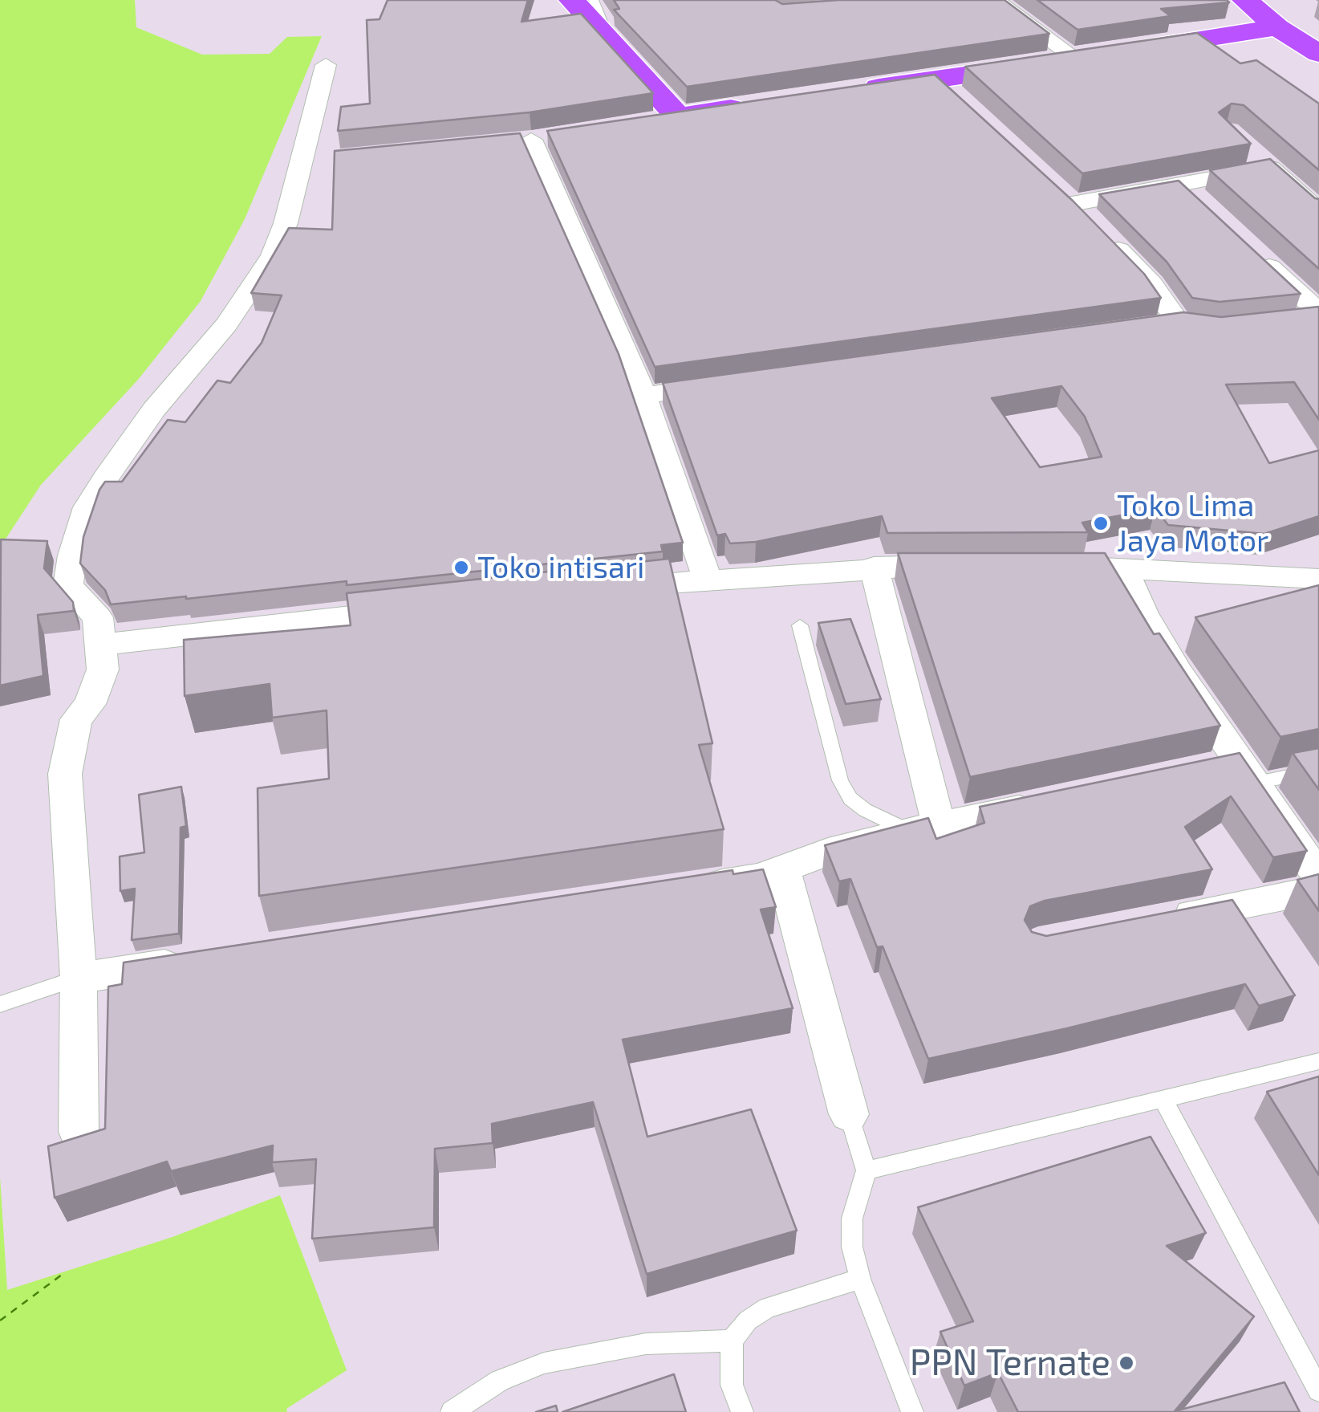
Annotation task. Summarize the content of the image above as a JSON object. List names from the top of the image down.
{
  "places": ["Toko Lima Jaya Motor", "Toko intisari", "PPN Ternate"]
}
